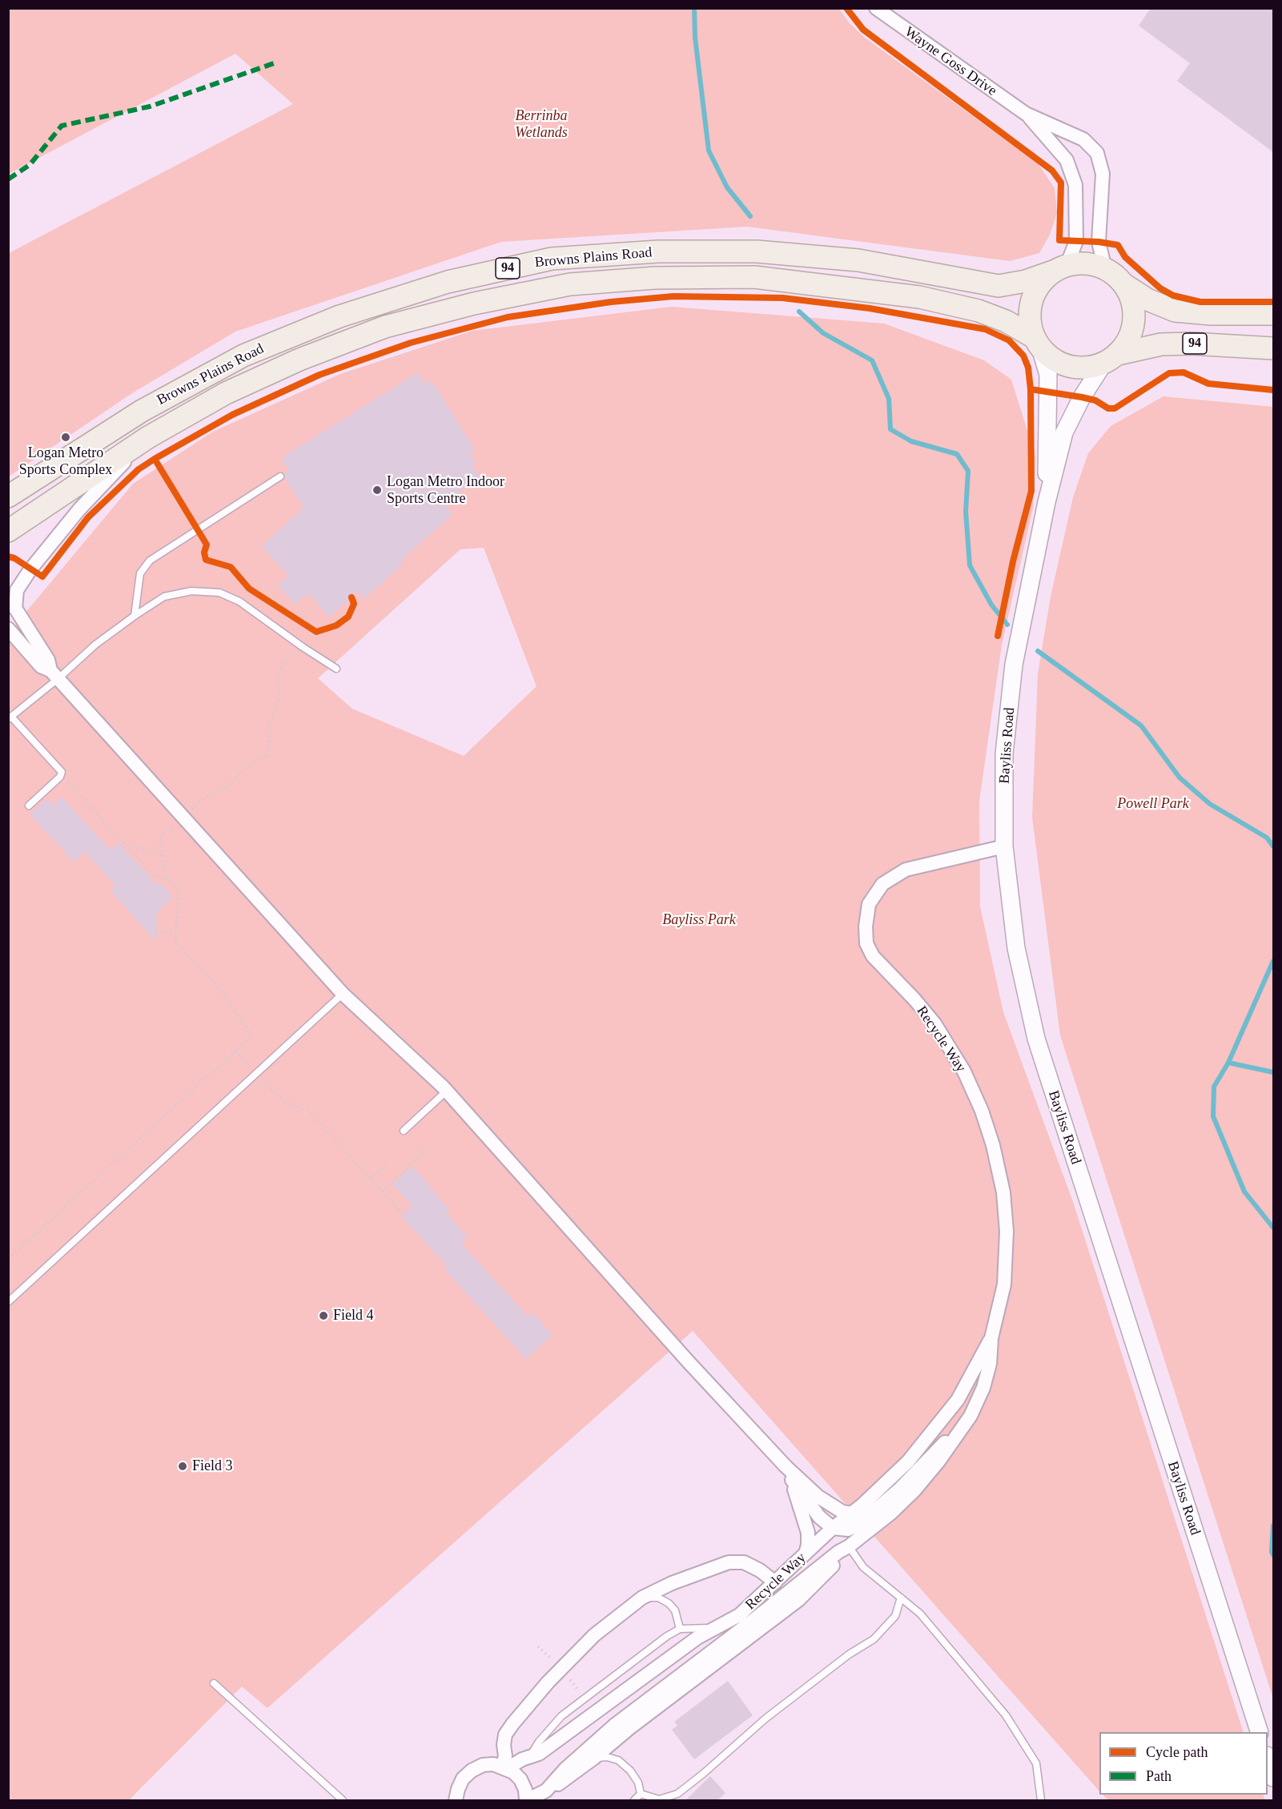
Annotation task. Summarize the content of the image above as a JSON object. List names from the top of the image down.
{
  "streets": {
    "main road": ["Browns Plains Road", "94"],
    "street": ["Wayne Goss Drive", "Bayliss Road", "Recycle Way"]
  },
  "crossings": [
    ["Wayne Goss Drive", "Browns Plains Road"],
    ["Wayne Goss Drive", "94"],
    ["Wayne Goss Drive", "Bayliss Road"],
    ["Browns Plains Road", "94"],
    ["Browns Plains Road", "Bayliss Road"],
    ["94", "Bayliss Road"],
    ["Bayliss Road", "Recycle Way"]
  ],
  "parks": ["Berrinba Wetlands", "Powell Park", "Bayliss Park"],
  "places": [
    "Logan Metro Sports Complex",
    "Logan Metro Indoor Sports Centre",
    "Field 4",
    "Field 3"
  ],
  "legend": ["Cycle path", "Path"]
}
